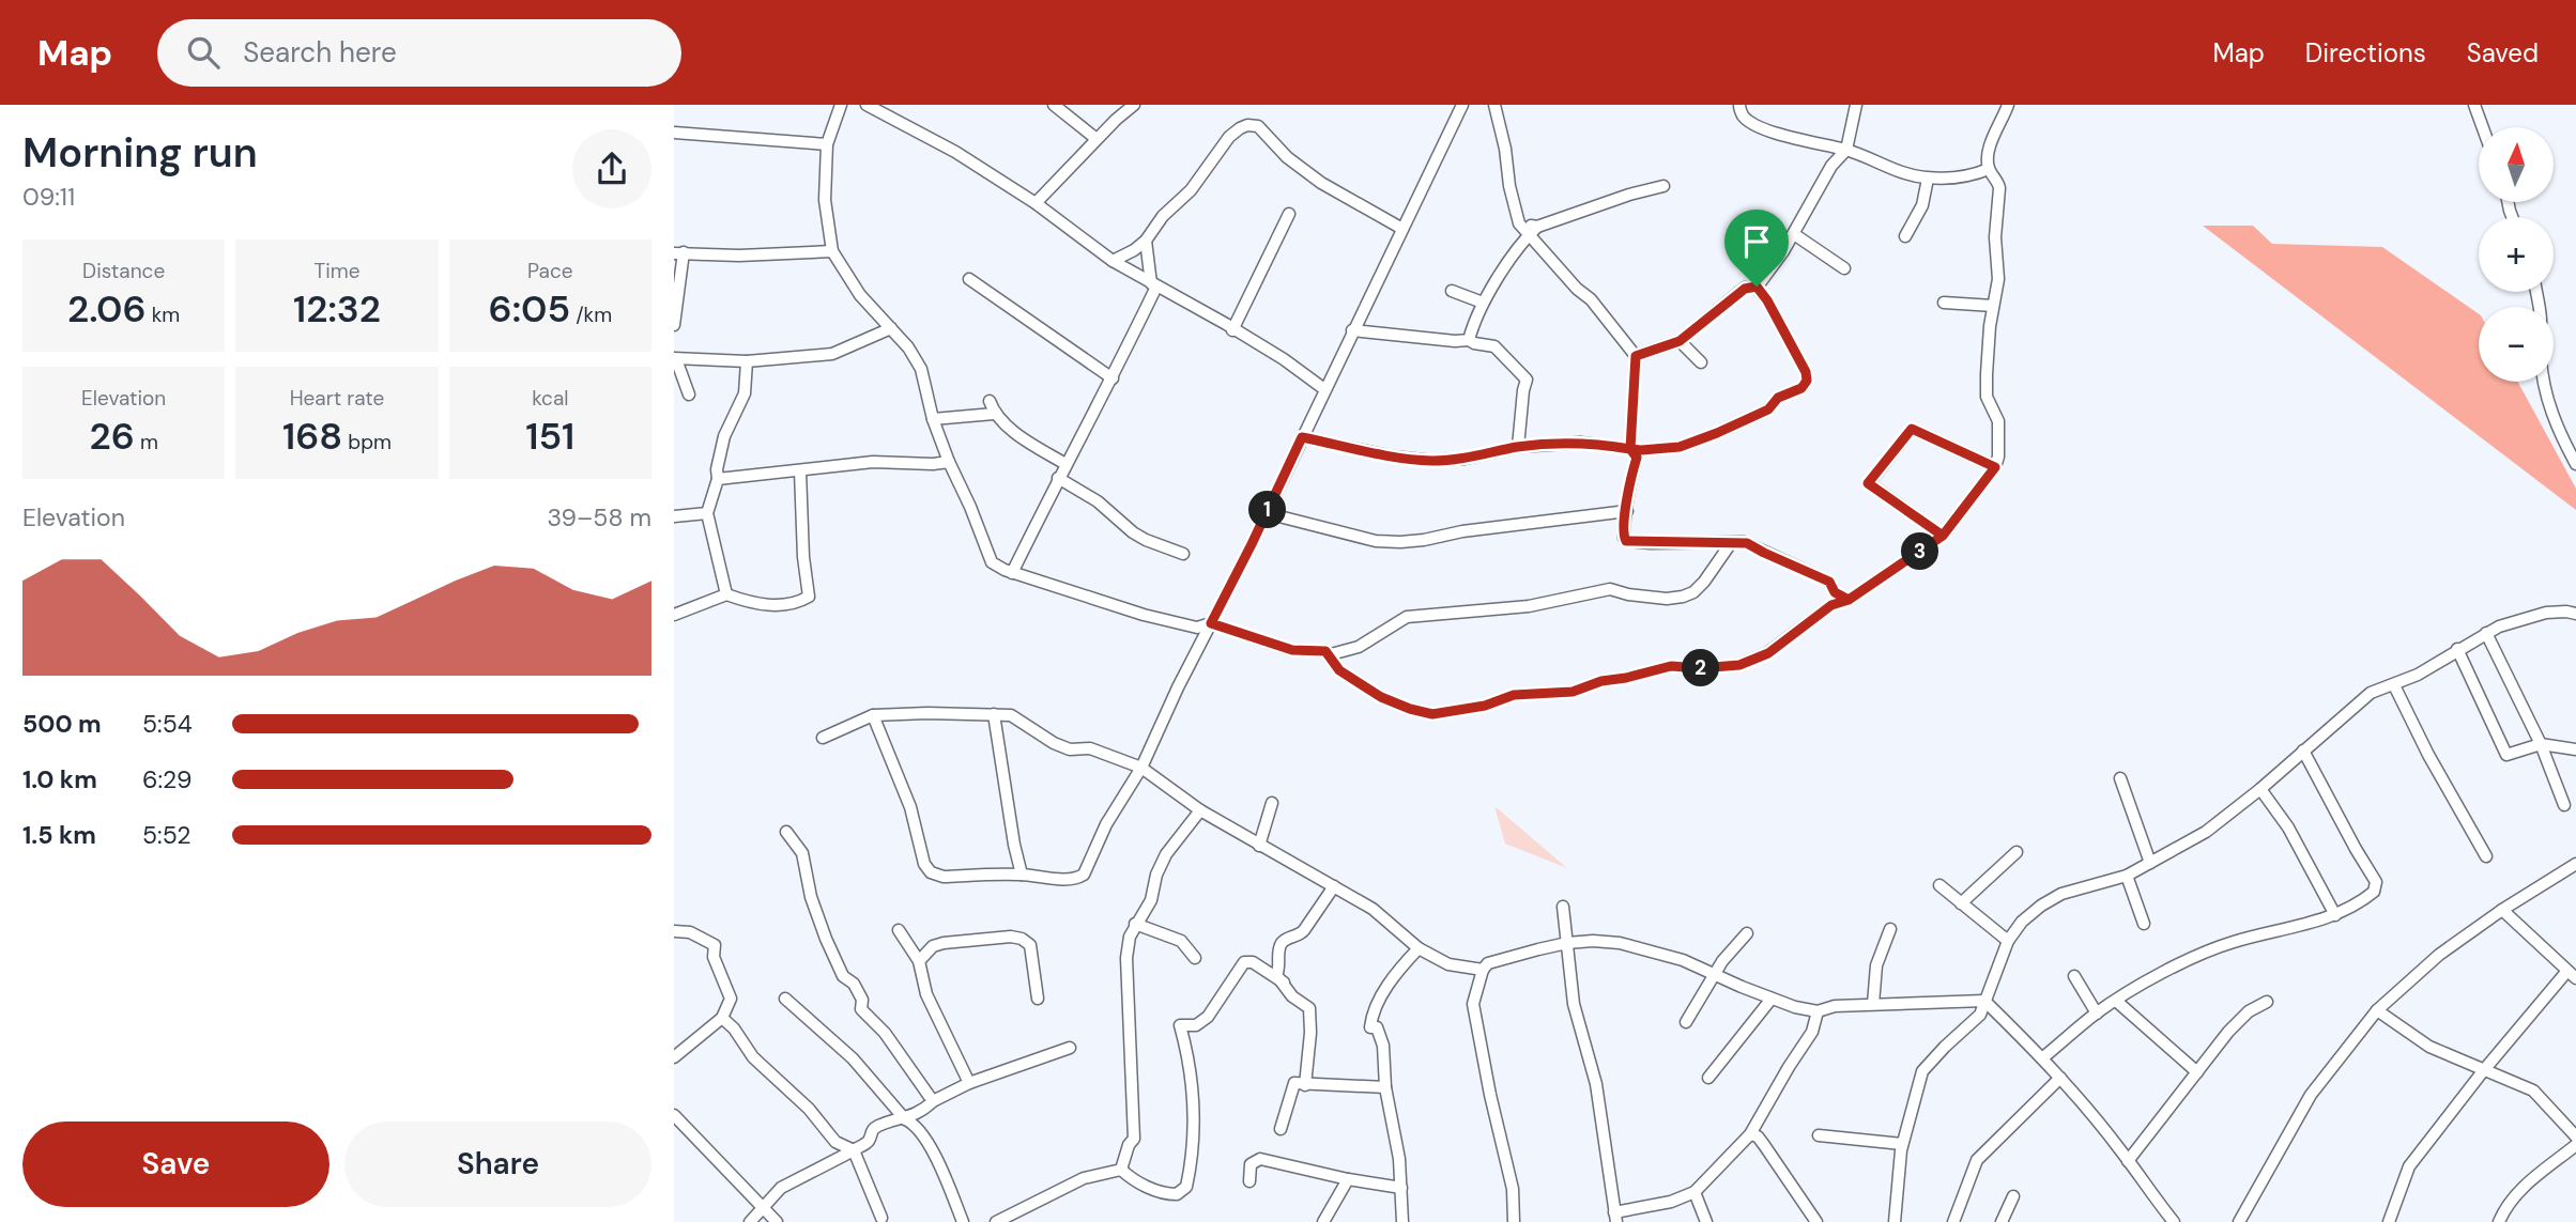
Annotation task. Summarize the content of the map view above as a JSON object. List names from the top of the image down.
{
  "north": "top",
  "page": {
    "header": "Map",
    "search": "Search here",
    "nav": ["Map", "Directions", "Saved"],
    "heading": ["Morning run", "09:11"],
    "map_buttons": ["+", "−"],
    "stats": [
      ["Distance", "2.06 km"],
      ["Time", "12:32"],
      ["Pace", "6:05 /km"],
      ["Elevation", "26 m"],
      ["Heart rate", "168 bpm"],
      ["kcal", "151"]
    ],
    "chart": ["Elevation", "39–58 m"],
    "pins": ["1", "3", "2"],
    "list": [
      {
        "name": "500 m",
        "note": "5:54"
      },
      {
        "name": "1.0 km",
        "note": "6:29"
      },
      {
        "name": "1.5 km",
        "note": "5:52"
      }
    ],
    "buttons": ["Save", "Share"]
  }
}
